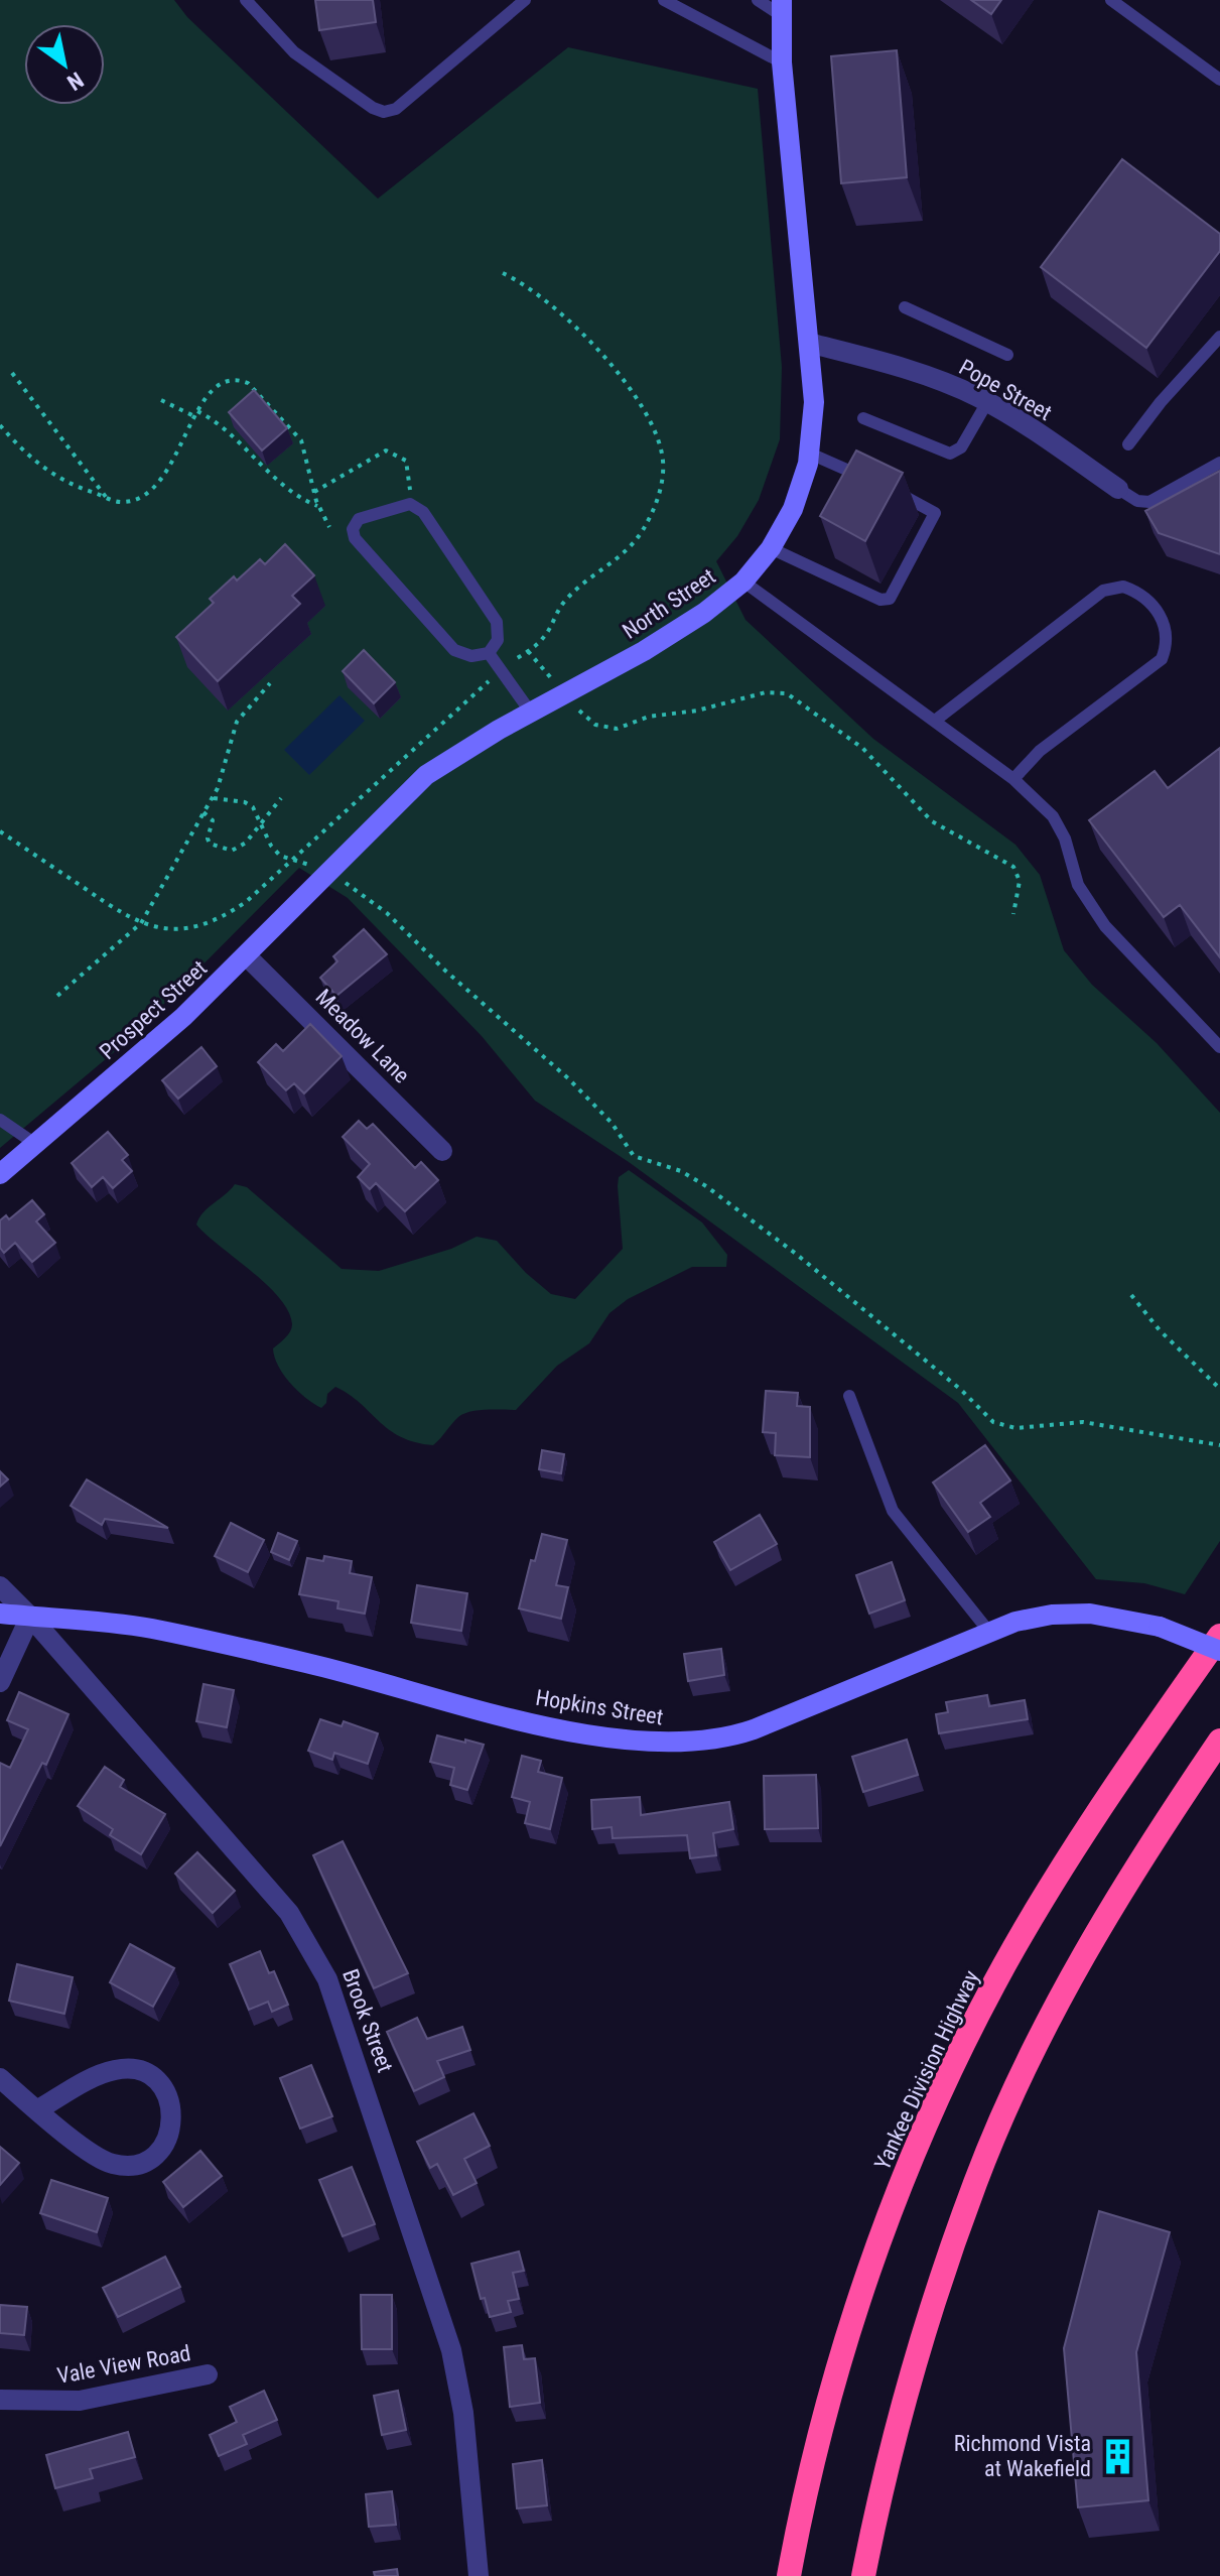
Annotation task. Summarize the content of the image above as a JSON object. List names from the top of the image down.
{
  "streets": {
    "highway": ["Yankee Division Highway"],
    "main road": ["North Street", "Prospect Street", "Hopkins Street"],
    "street": [
      "Pope Street",
      "Meadow Lane",
      "Brook Street",
      "Vale View Road"
    ]
  },
  "crossings": [
    ["Pope Street", "North Street"],
    ["North Street", "Prospect Street"],
    ["Prospect Street", "Meadow Lane"],
    ["Hopkins Street", "Brook Street"]
  ],
  "places": {
    "building": ["Richmond Vista at Wakefield"]
  },
  "north": "bottom right"
}
